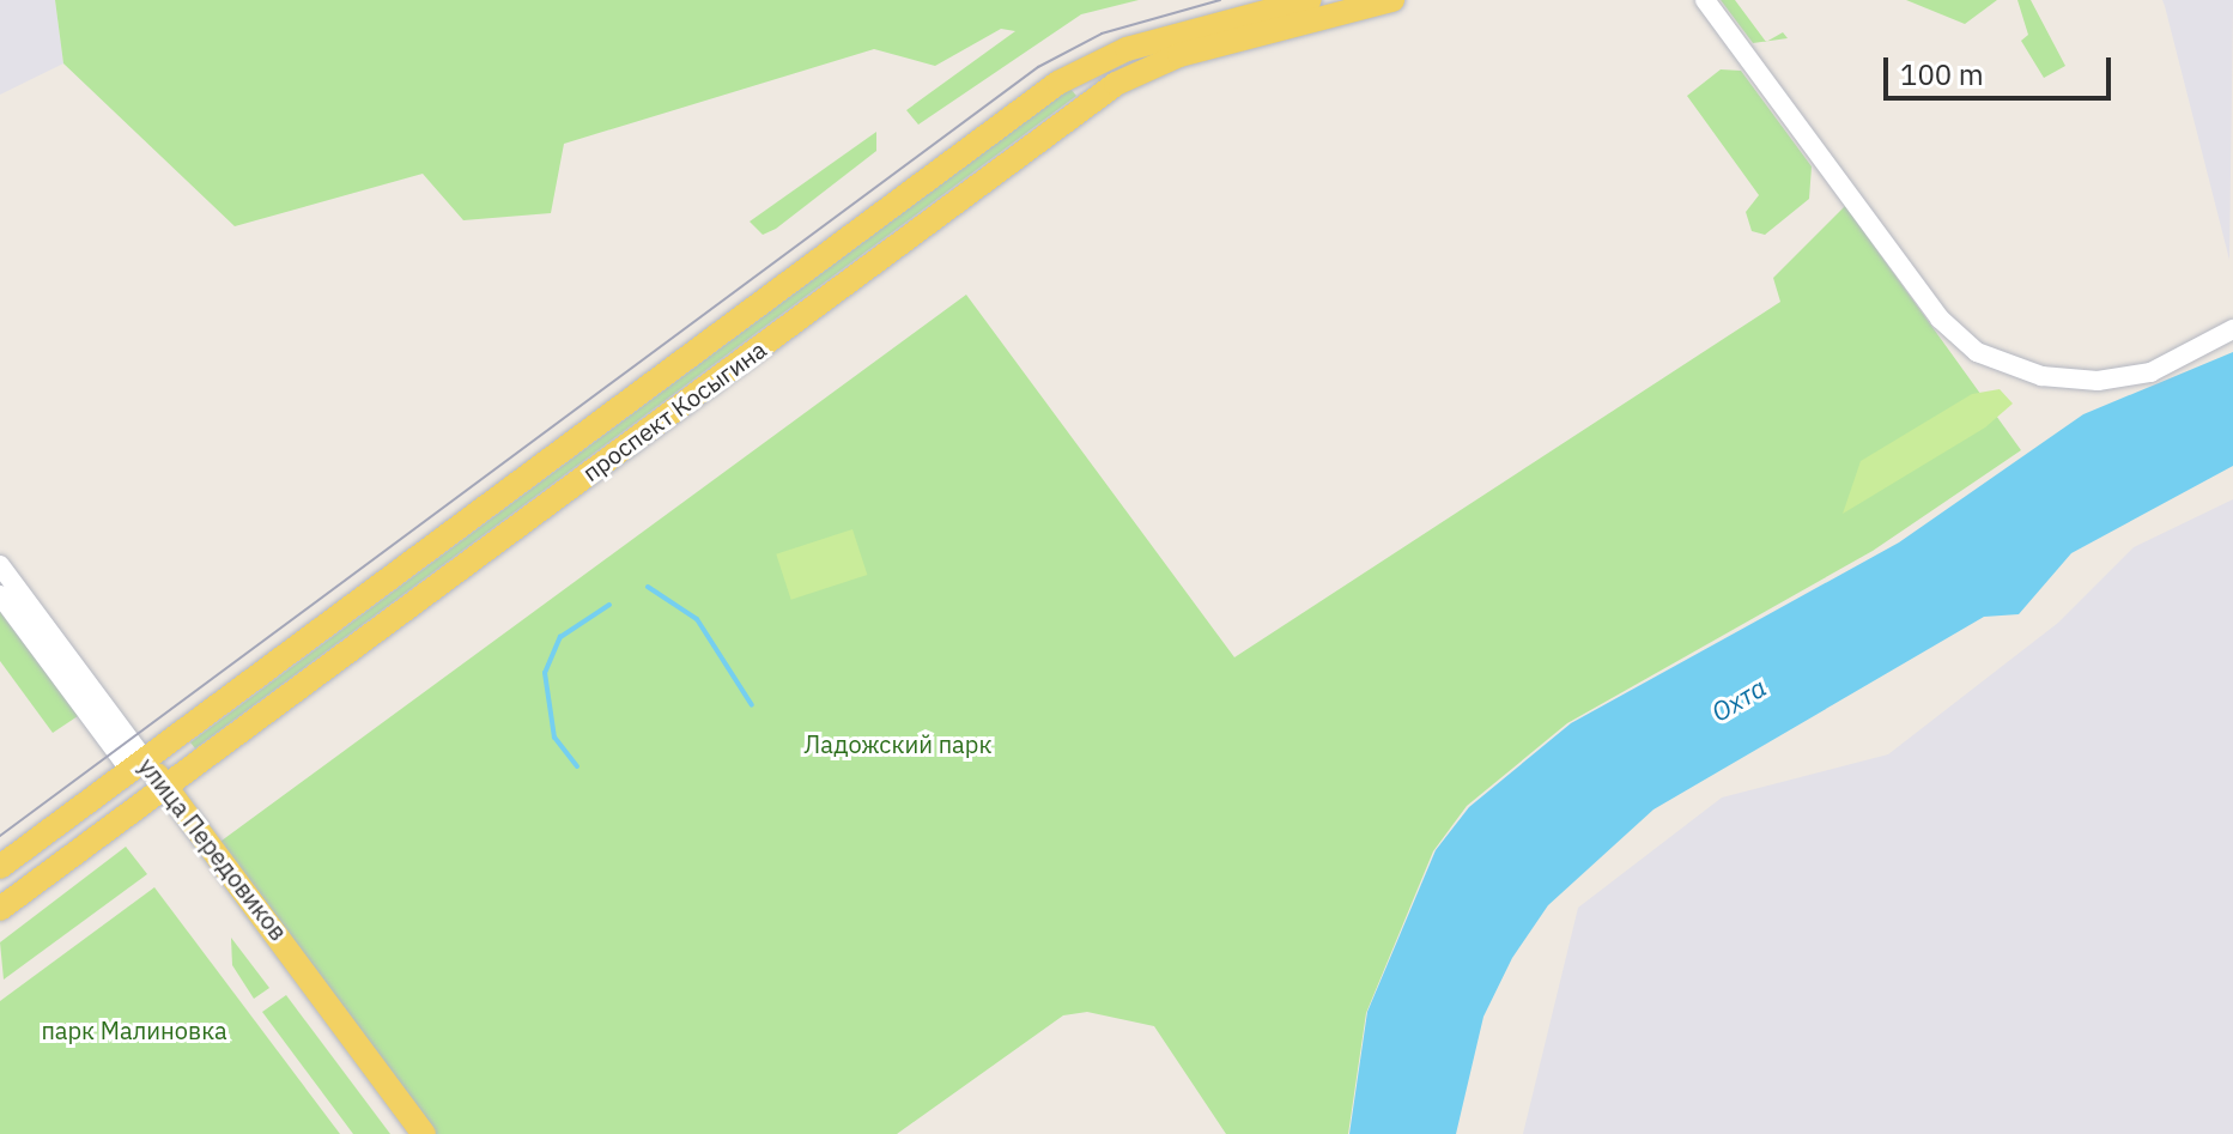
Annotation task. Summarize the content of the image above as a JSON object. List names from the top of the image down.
{
  "streets": {
    "main road": ["проспект Косыгина", "улица Передовиков"]
  },
  "crossings": [
    ["проспект Косыгина", "улица Передовиков"]
  ],
  "water": ["Охта"],
  "parks": ["Ладожский парк", "парк Малиновка"],
  "scale_bar": "100 m"
}
